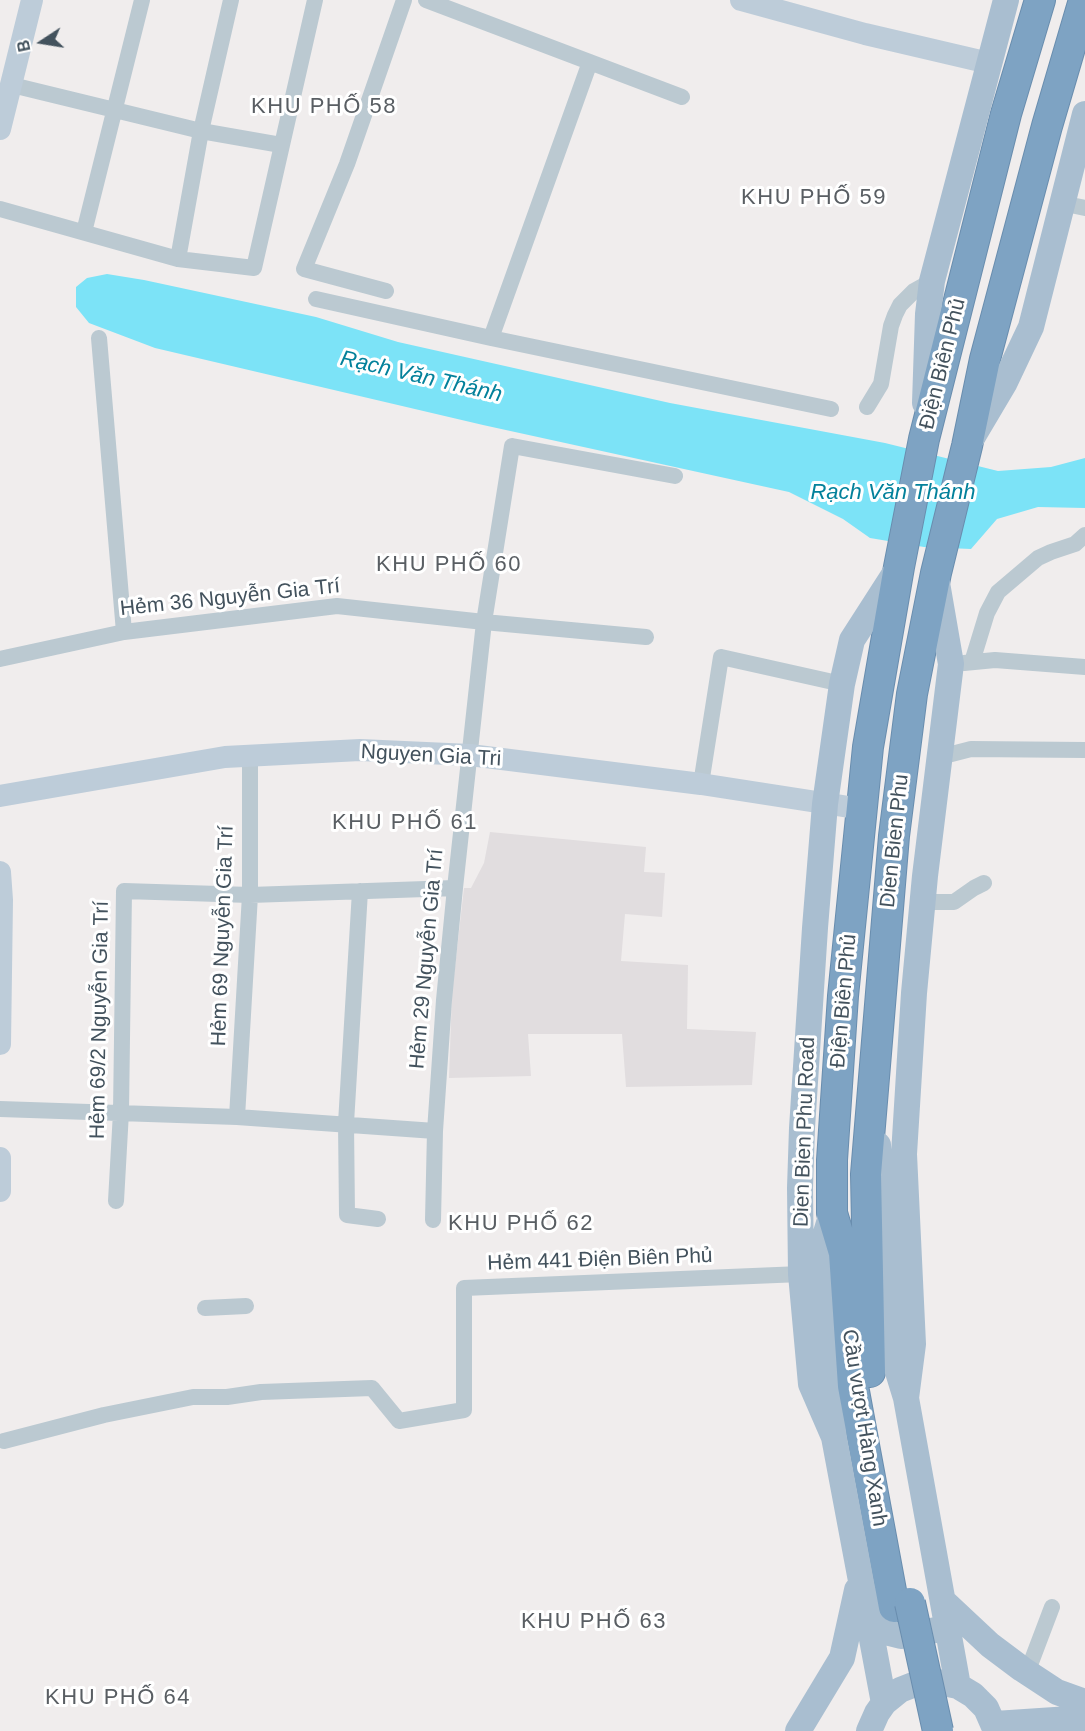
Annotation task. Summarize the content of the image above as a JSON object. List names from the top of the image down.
{
  "streets": {
    "highway": ["Điện Biên Phủ", "Dien Bien Phu"],
    "main road": ["Dien Bien Phu Road"],
    "street": [
      "Hẻm 36 Nguyễn Gia Trí",
      "Nguyen Gia Tri",
      "Hẻm 69 Nguyễn Gia Trí",
      "Hẻm 29 Nguyễn Gia Trí",
      "Hẻm 69/2 Nguyễn Gia Trí",
      "Hẻm 441 Điện Biên Phủ"
    ]
  },
  "crossings": [
    ["Điện Biên Phủ", "Nguyen Gia Tri"],
    ["Điện Biên Phủ", "Dien Bien Phu"],
    ["Điện Biên Phủ", "Dien Bien Phu Road"],
    ["Hẻm 36 Nguyễn Gia Trí", "Hẻm 29 Nguyễn Gia Trí"],
    ["Nguyen Gia Tri", "Hẻm 69 Nguyễn Gia Trí"],
    ["Nguyen Gia Tri", "Hẻm 29 Nguyễn Gia Trí"],
    ["Nguyen Gia Tri", "Dien Bien Phu Road"],
    ["Hẻm 69 Nguyễn Gia Trí", "Hẻm 69/2 Nguyễn Gia Trí"],
    ["Dien Bien Phu Road", "Hẻm 441 Điện Biên Phủ"]
  ],
  "districts": [
    "KHU PHỐ 58",
    "KHU PHỐ 59",
    "KHU PHỐ 60",
    "KHU PHỐ 61",
    "KHU PHỐ 62",
    "KHU PHỐ 63",
    "KHU PHỐ 64"
  ],
  "water": ["Rạch Văn Thánh"],
  "north": "left"
}
